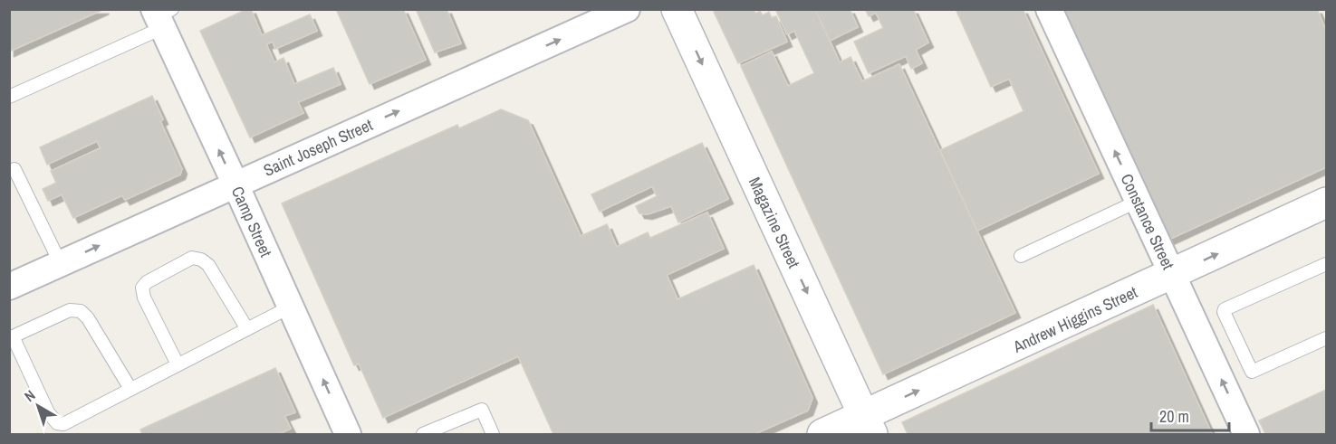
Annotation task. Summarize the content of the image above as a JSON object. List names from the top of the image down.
{
  "streets": {
    "street": [
      "Saint Joseph Street",
      "Camp Street",
      "Constance Street",
      "Magazine Street",
      "Andrew Higgins Street"
    ]
  },
  "crossings": [
    ["Saint Joseph Street", "Camp Street"],
    ["Constance Street", "Andrew Higgins Street"],
    ["Magazine Street", "Andrew Higgins Street"]
  ],
  "one_way": [
    "Saint Joseph Street",
    "Camp Street",
    "Constance Street",
    "Magazine Street",
    "Andrew Higgins Street"
  ],
  "scale_bar": "20 m",
  "north": "top left"
}
